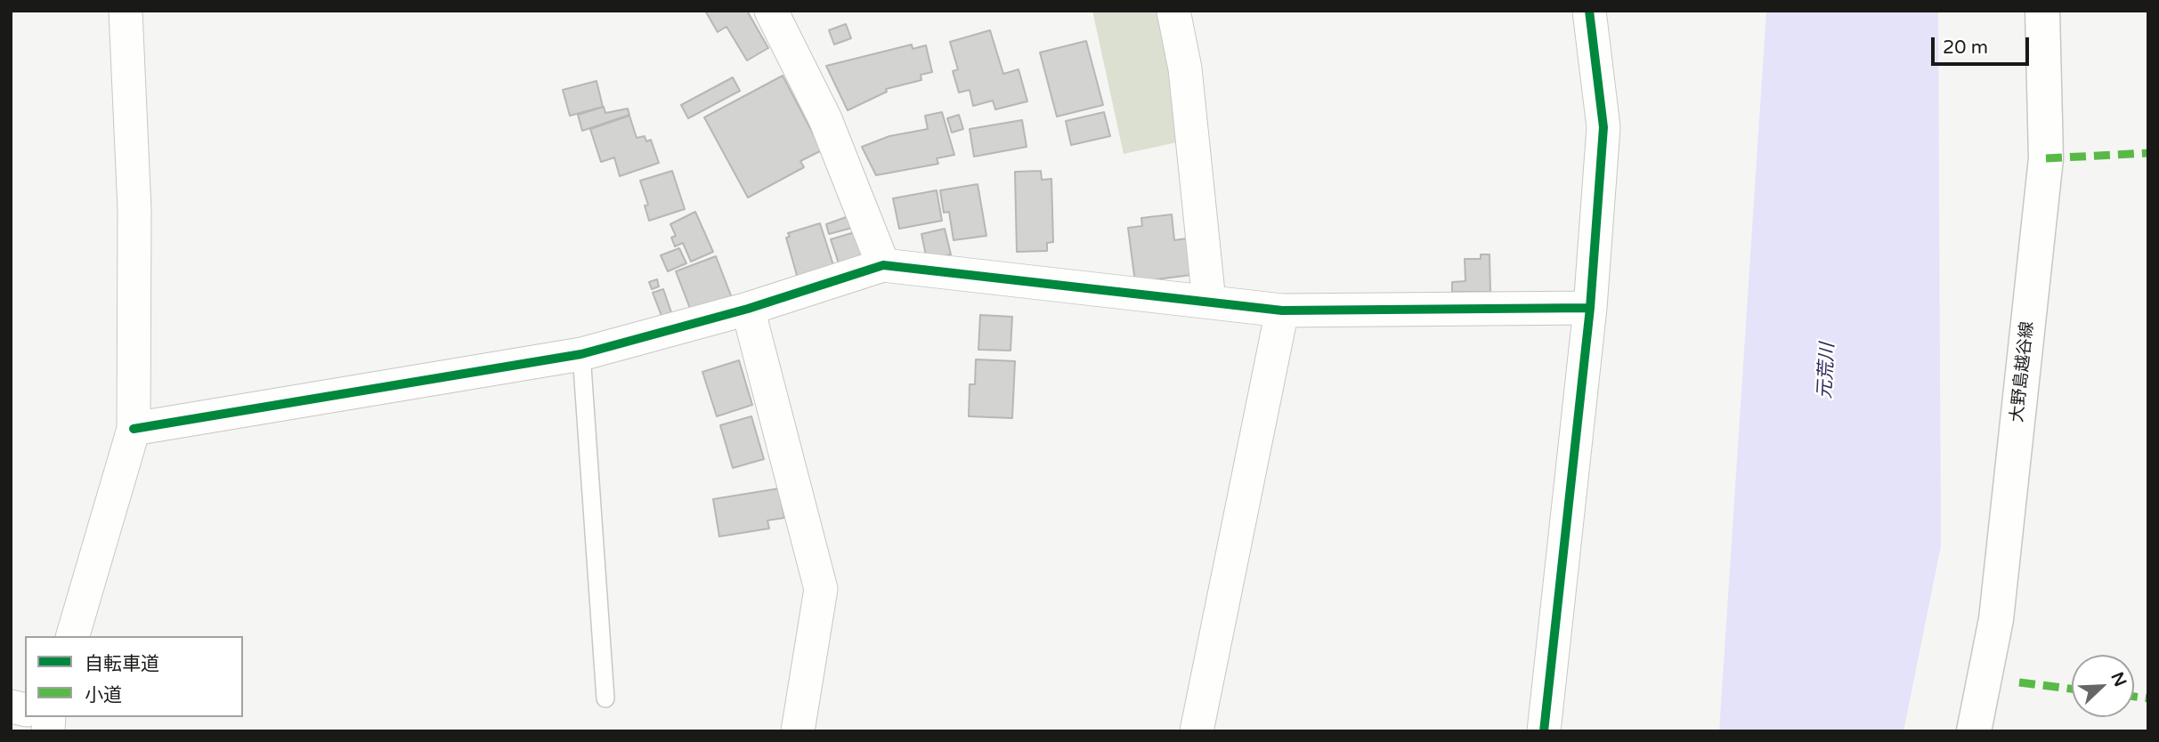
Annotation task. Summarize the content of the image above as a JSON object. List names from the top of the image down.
{
  "streets": {
    "main road": ["大野島越谷線"]
  },
  "water": ["元荒川"],
  "legend": ["自転車道", "小道"],
  "scale_bar": "20 m",
  "north": "top right"
}
